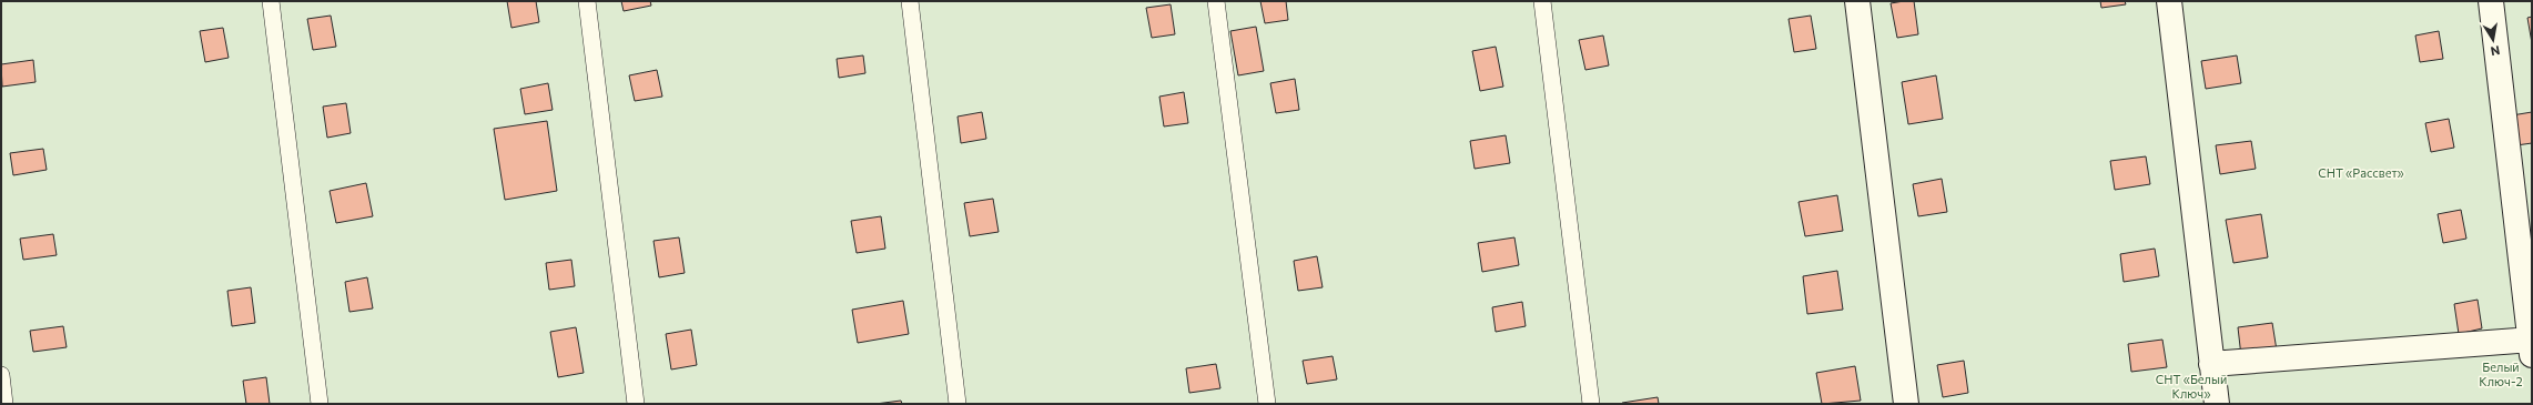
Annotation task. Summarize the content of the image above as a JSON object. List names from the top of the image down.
{
  "parks": ["СНТ «Рассвет»", "Белый Ключ-2", "СНТ «Белый Ключ»"],
  "north": "bottom"
}
